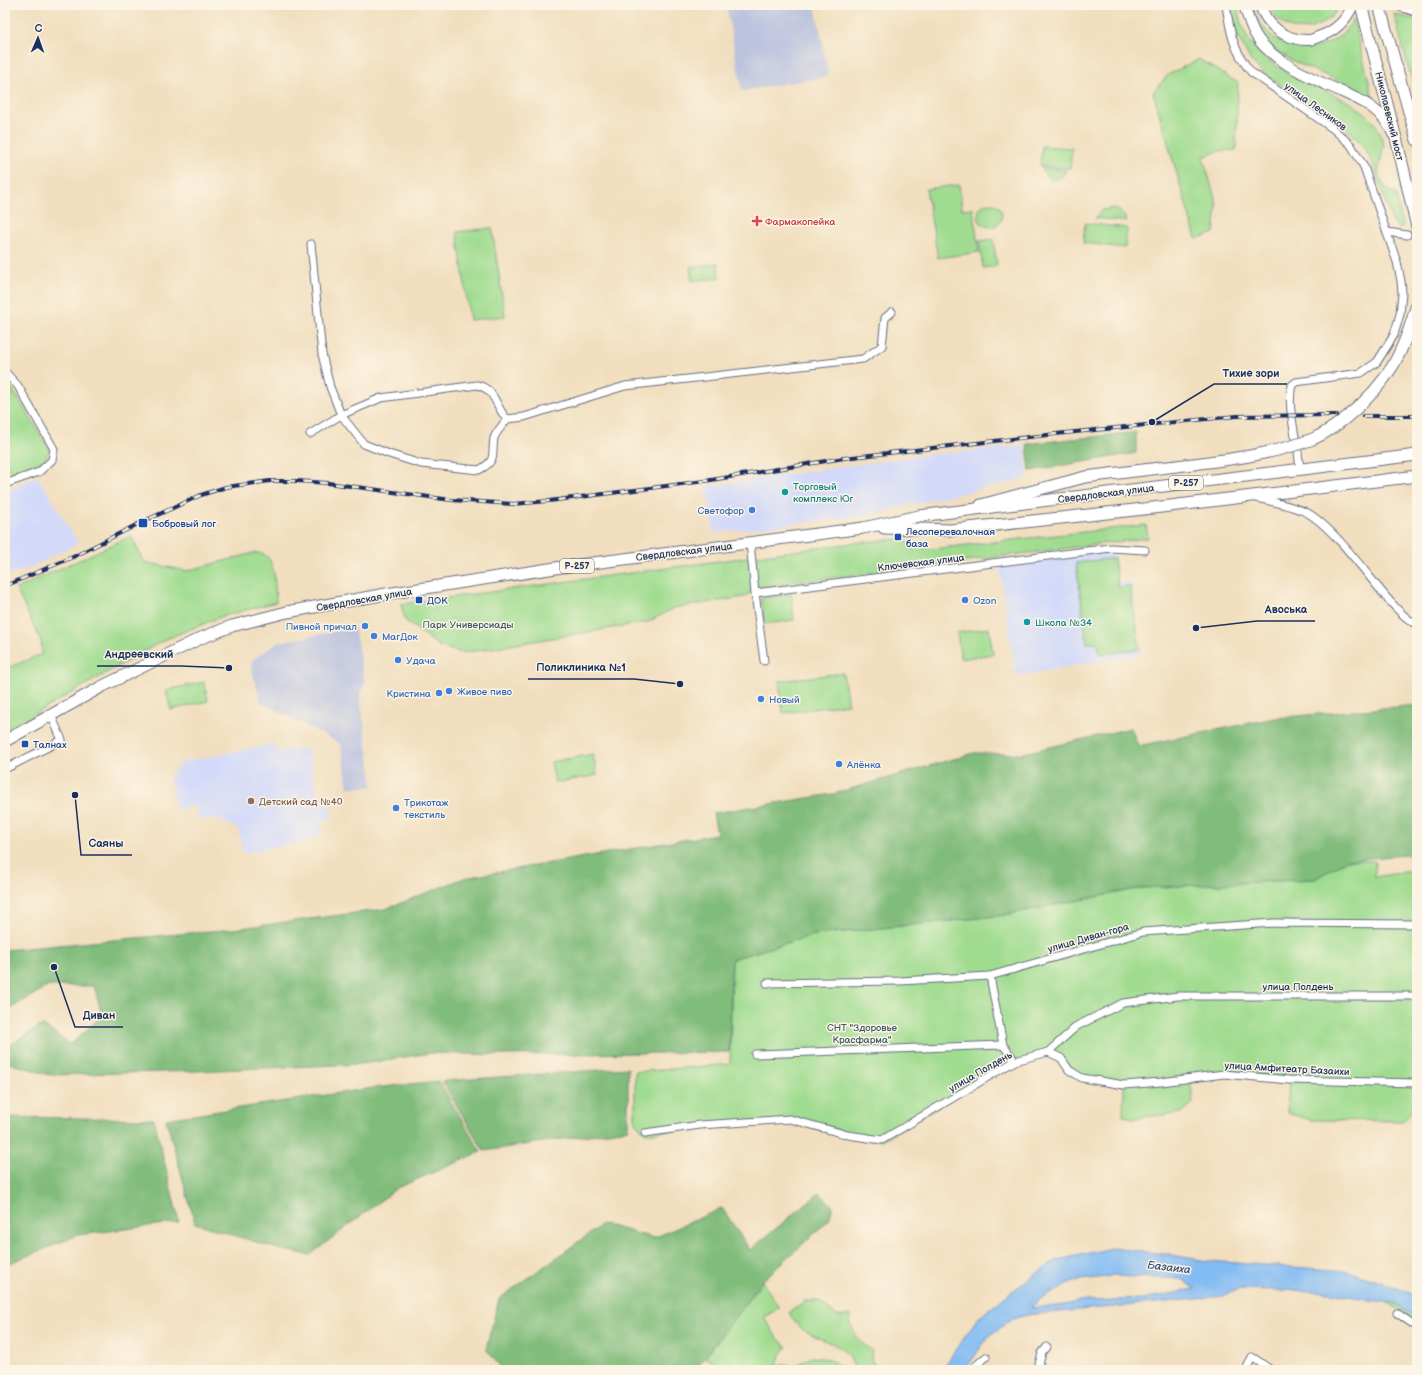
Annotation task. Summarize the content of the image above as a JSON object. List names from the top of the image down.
{
  "streets": {
    "main road": ["Николаевский мост", "Р-257", "Свердловская улица"],
    "street": [
      "улица Лесников",
      "Ключевская улица",
      "улица Диван-гора",
      "улица Полдень",
      "улица Амфитеатр Базаихи"
    ]
  },
  "crossings": [
    ["улица Полдень", "улица Амфитеатр Базаихи"]
  ],
  "water": ["Базаиха"],
  "parks": ["Парк Универсиады", "СНТ \"Здоровье Красфарма\""],
  "places": {
    "health": ["Фармакопейка"],
    "other": [
      "Тихие зори",
      "Торговый комплекс Юг",
      "Светофор",
      "Ozon",
      "Школа №34",
      "Пивной причал",
      "Авоська",
      "МагДок",
      "Удача",
      "Андреевский",
      "Поликлиника №1",
      "Живое пиво",
      "Кристина",
      "Новый",
      "Алёнка",
      "Саяны",
      "Детский сад №40",
      "Трикотаж текстиль",
      "Диван"
    ],
    "transit": [
      "Бобровый лог",
      "Лесоперевалочная база",
      "ДОК",
      "Талнах"
    ]
  },
  "north": "top"
}
